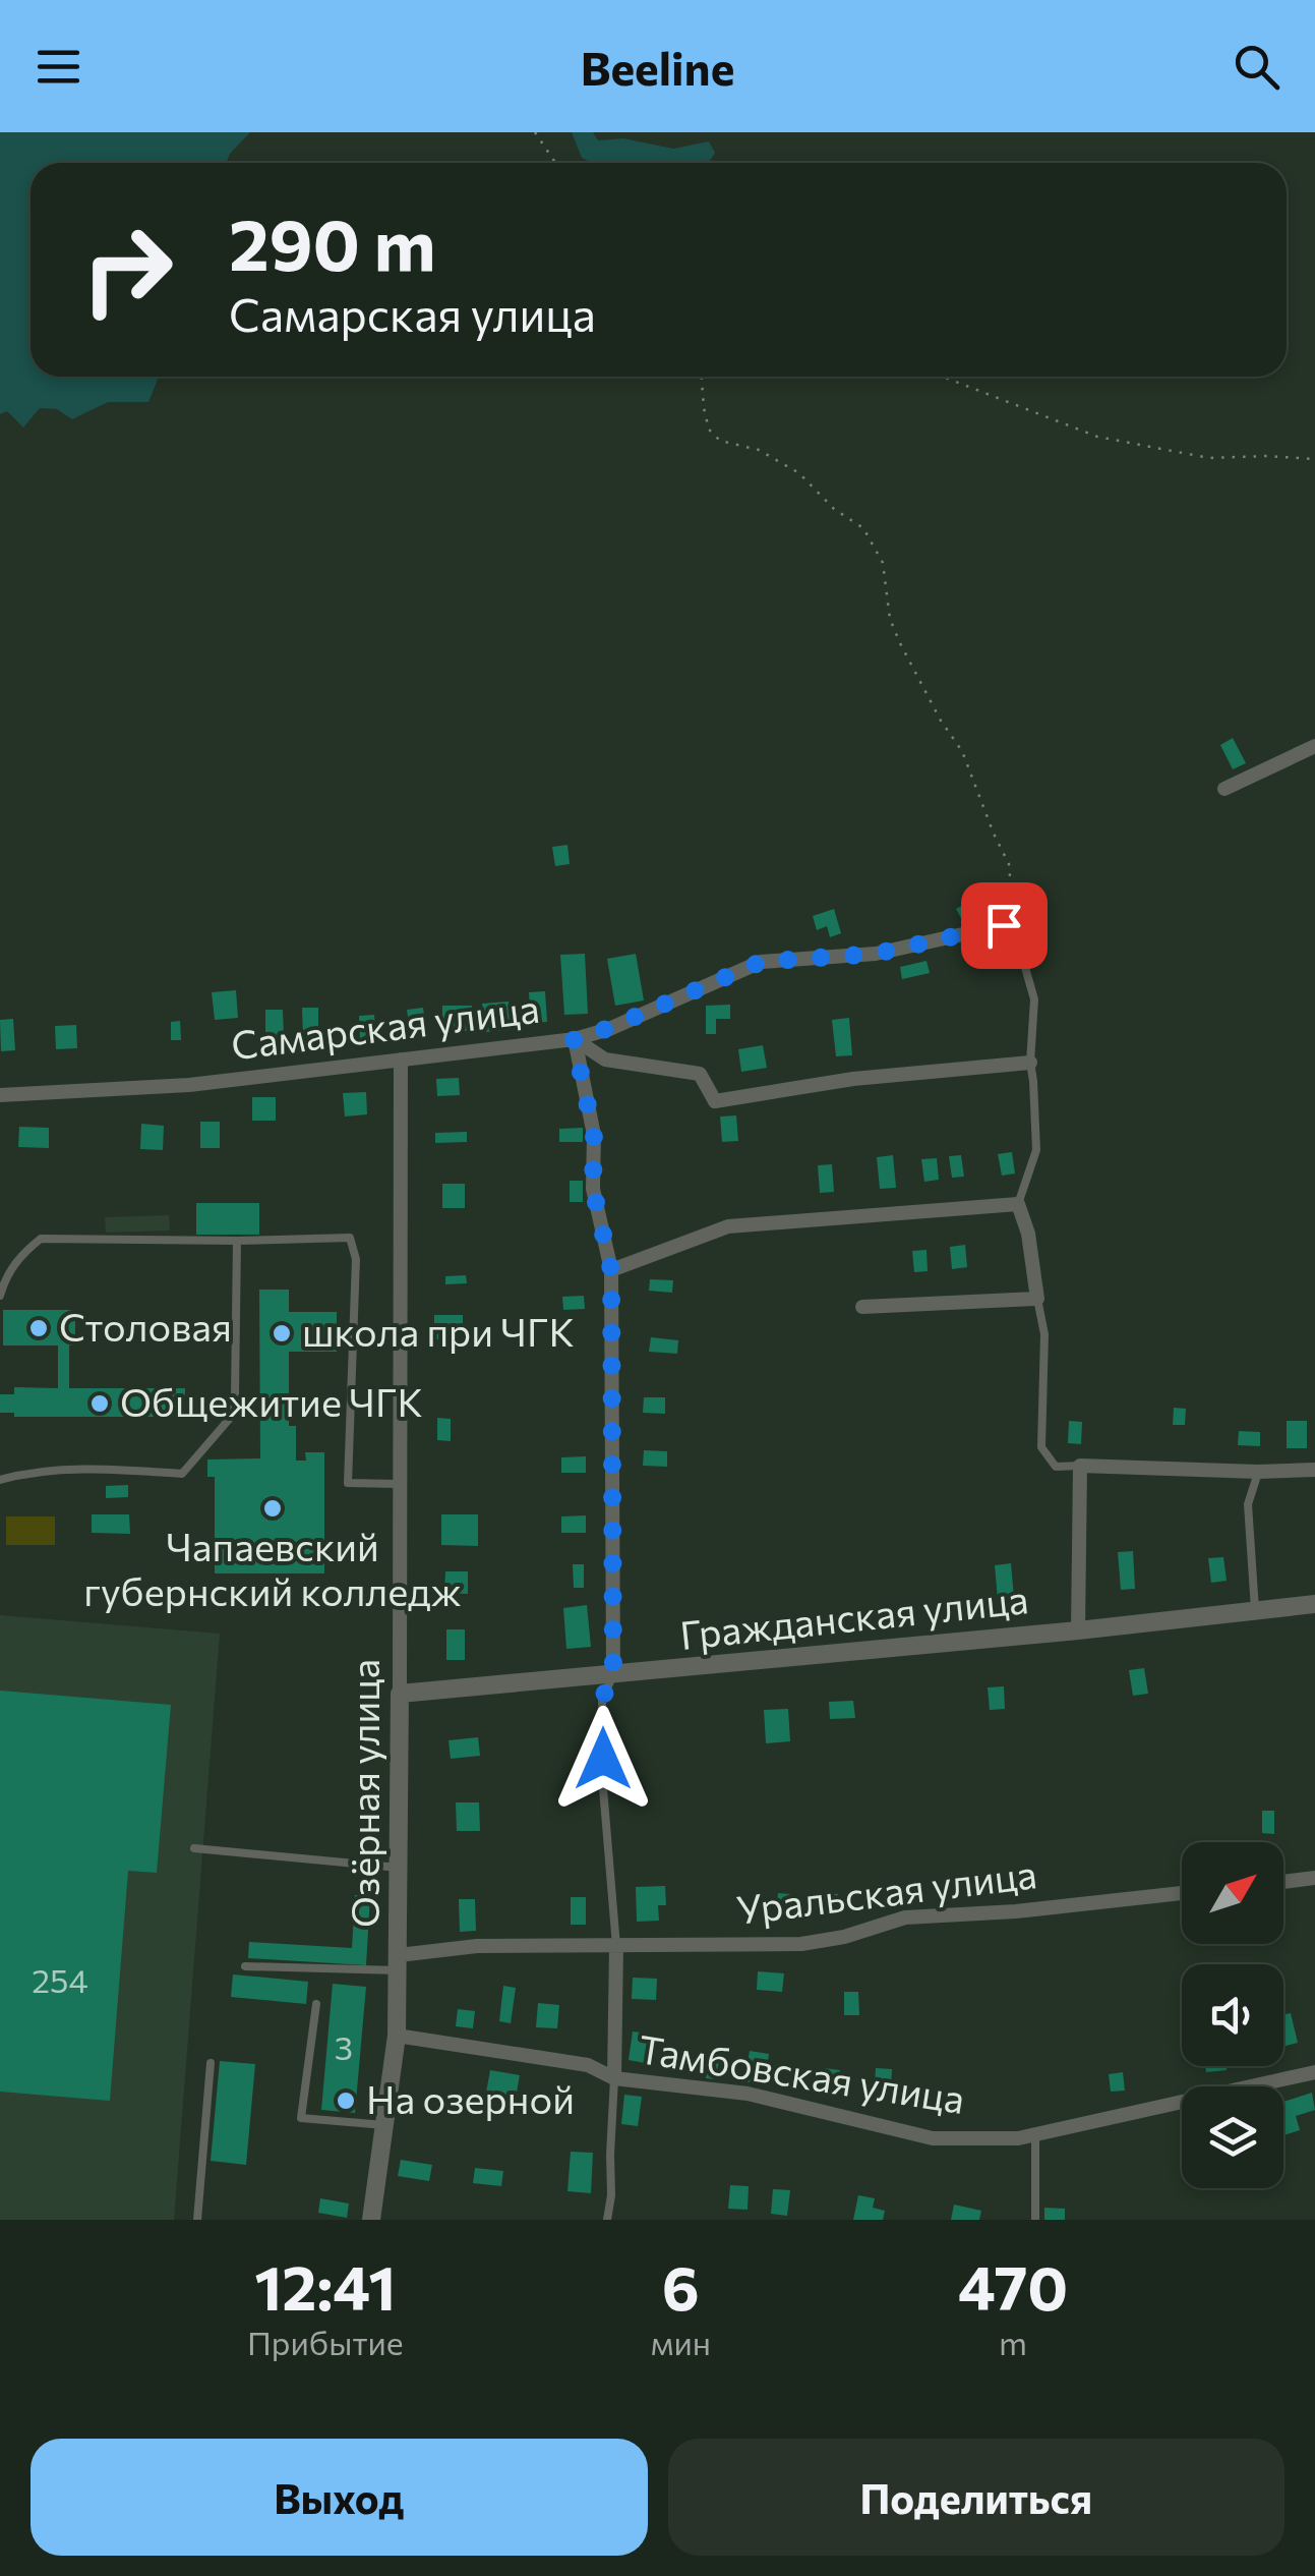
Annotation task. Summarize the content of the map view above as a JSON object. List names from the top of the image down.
{
  "streets": {
    "street": [
      "Самарская улица",
      "Гражданская улица",
      "Озёрная улица",
      "Уральская улица",
      "Тамбовская улица"
    ]
  },
  "crossings": [
    ["Самарская улица", "Озёрная улица"],
    ["Гражданская улица", "Озёрная улица"],
    ["Озёрная улица", "Уральская улица"],
    ["Озёрная улица", "Тамбовская улица"]
  ],
  "places": [
    "Столовая",
    "школа при ЧГК",
    "Общежитие ЧГК",
    "Чапаевский губернский колледж",
    "На озерной"
  ],
  "house_numbers": ["254", "3"],
  "north": "top right",
  "page": {
    "header": "Beeline",
    "turn": ["290 m", "Самарская улица"],
    "eta": [
      "12:41",
      "Прибытие",
      "6",
      "мин",
      "470",
      "m"
    ],
    "buttons": ["Выход", "Поделиться"]
  }
}
